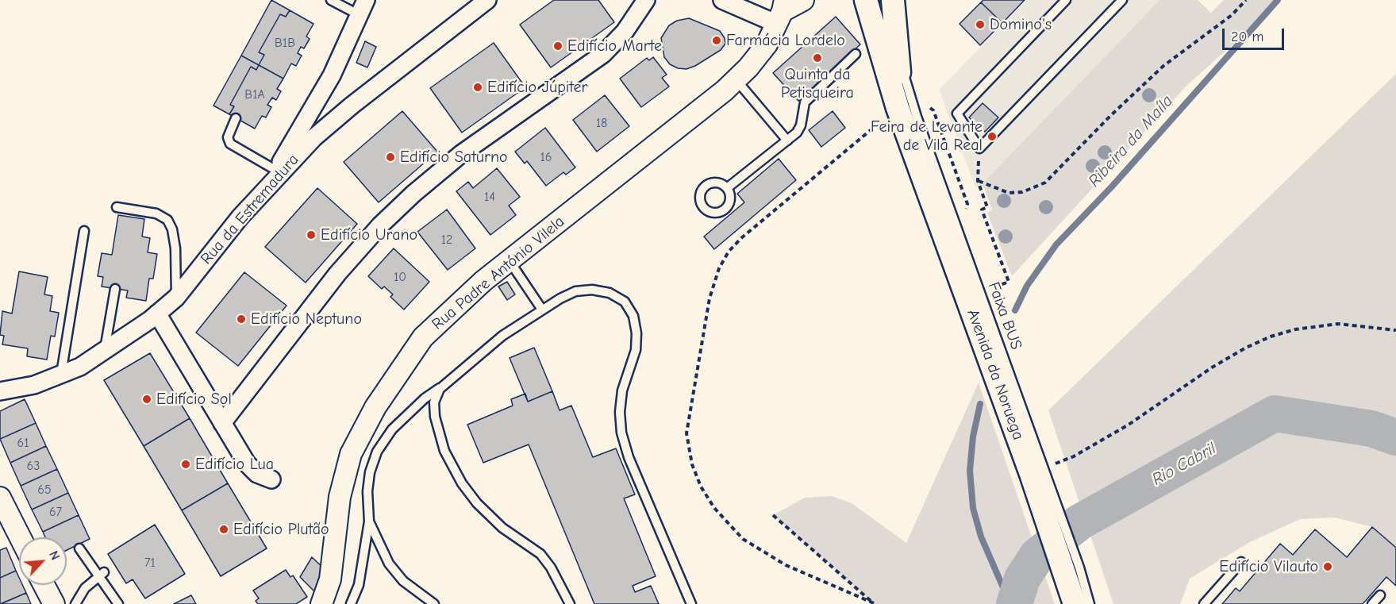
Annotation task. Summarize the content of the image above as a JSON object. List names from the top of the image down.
{
  "streets": {
    "main road": ["Avenida da Noruega"],
    "street": ["Rua da Estremadura", "Rua Padre António Vilela"],
    "lane": ["Faixa BUS"]
  },
  "crossings": [
    ["Faixa BUS", "Avenida da Noruega"]
  ],
  "water": ["Ribeira da Maíla", "Rio Cabril"],
  "places": [
    "Domino's",
    "Farmácia Lordelo",
    "Edifício Marte",
    "Quinta da Petisqueira",
    "Edifício Júpiter",
    "Feira de Levante de Vila Real",
    "Edifício Saturno",
    "Edifício Urano",
    "Edifício Neptuno",
    "Edifício Sol",
    "Edifício Lua",
    "Edifício Plutão",
    "Edifício Vilauto"
  ],
  "house_numbers": [
    "B1B",
    "B1A",
    "18",
    "16",
    "14",
    "12",
    "10",
    "61",
    "63",
    "65",
    "67",
    "71"
  ],
  "scale_bar": "20 m",
  "north": "top right"
}
